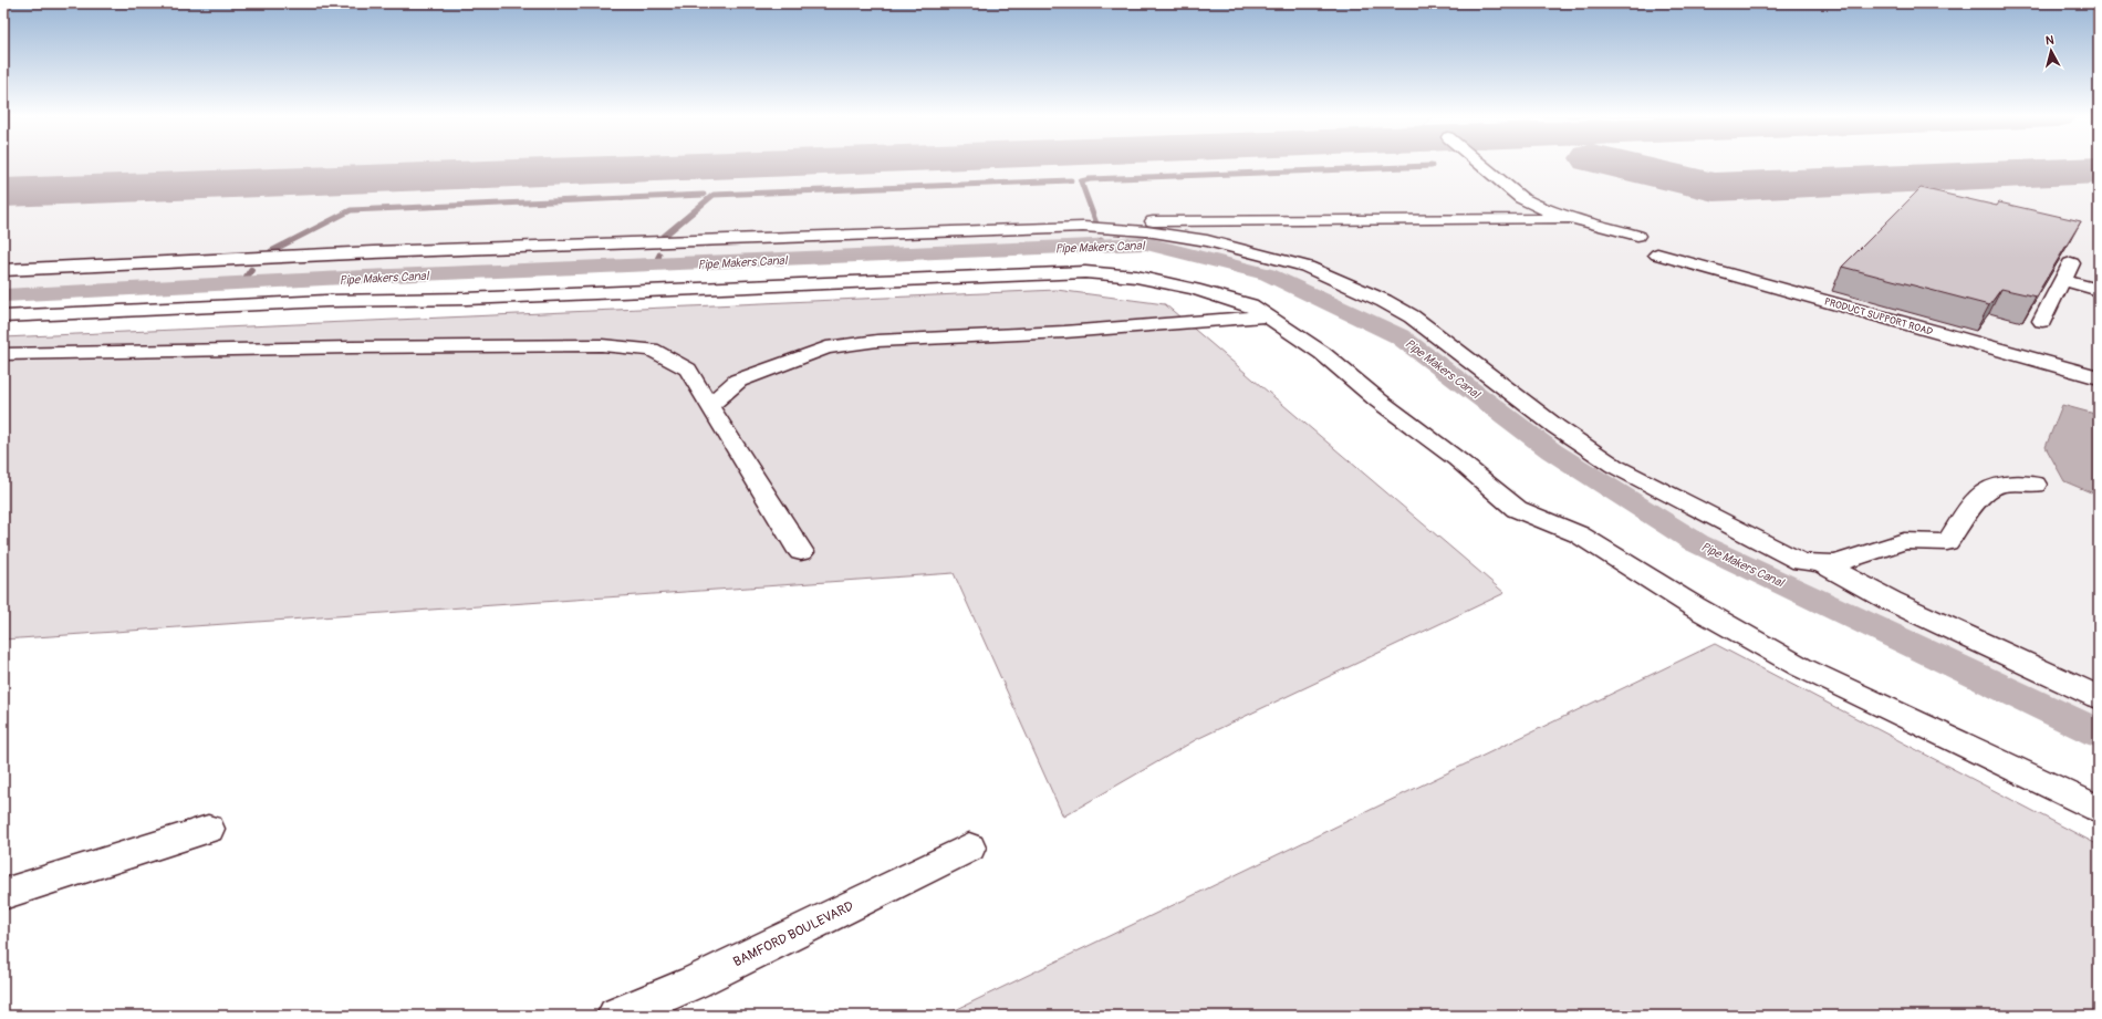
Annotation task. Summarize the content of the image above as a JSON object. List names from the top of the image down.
{
  "streets": {
    "street": ["PRODUCT SUPPORT ROAD", "BAMFORD BOULEVARD"]
  },
  "water": ["Pipe Makers Canal"],
  "north": "top"
}
